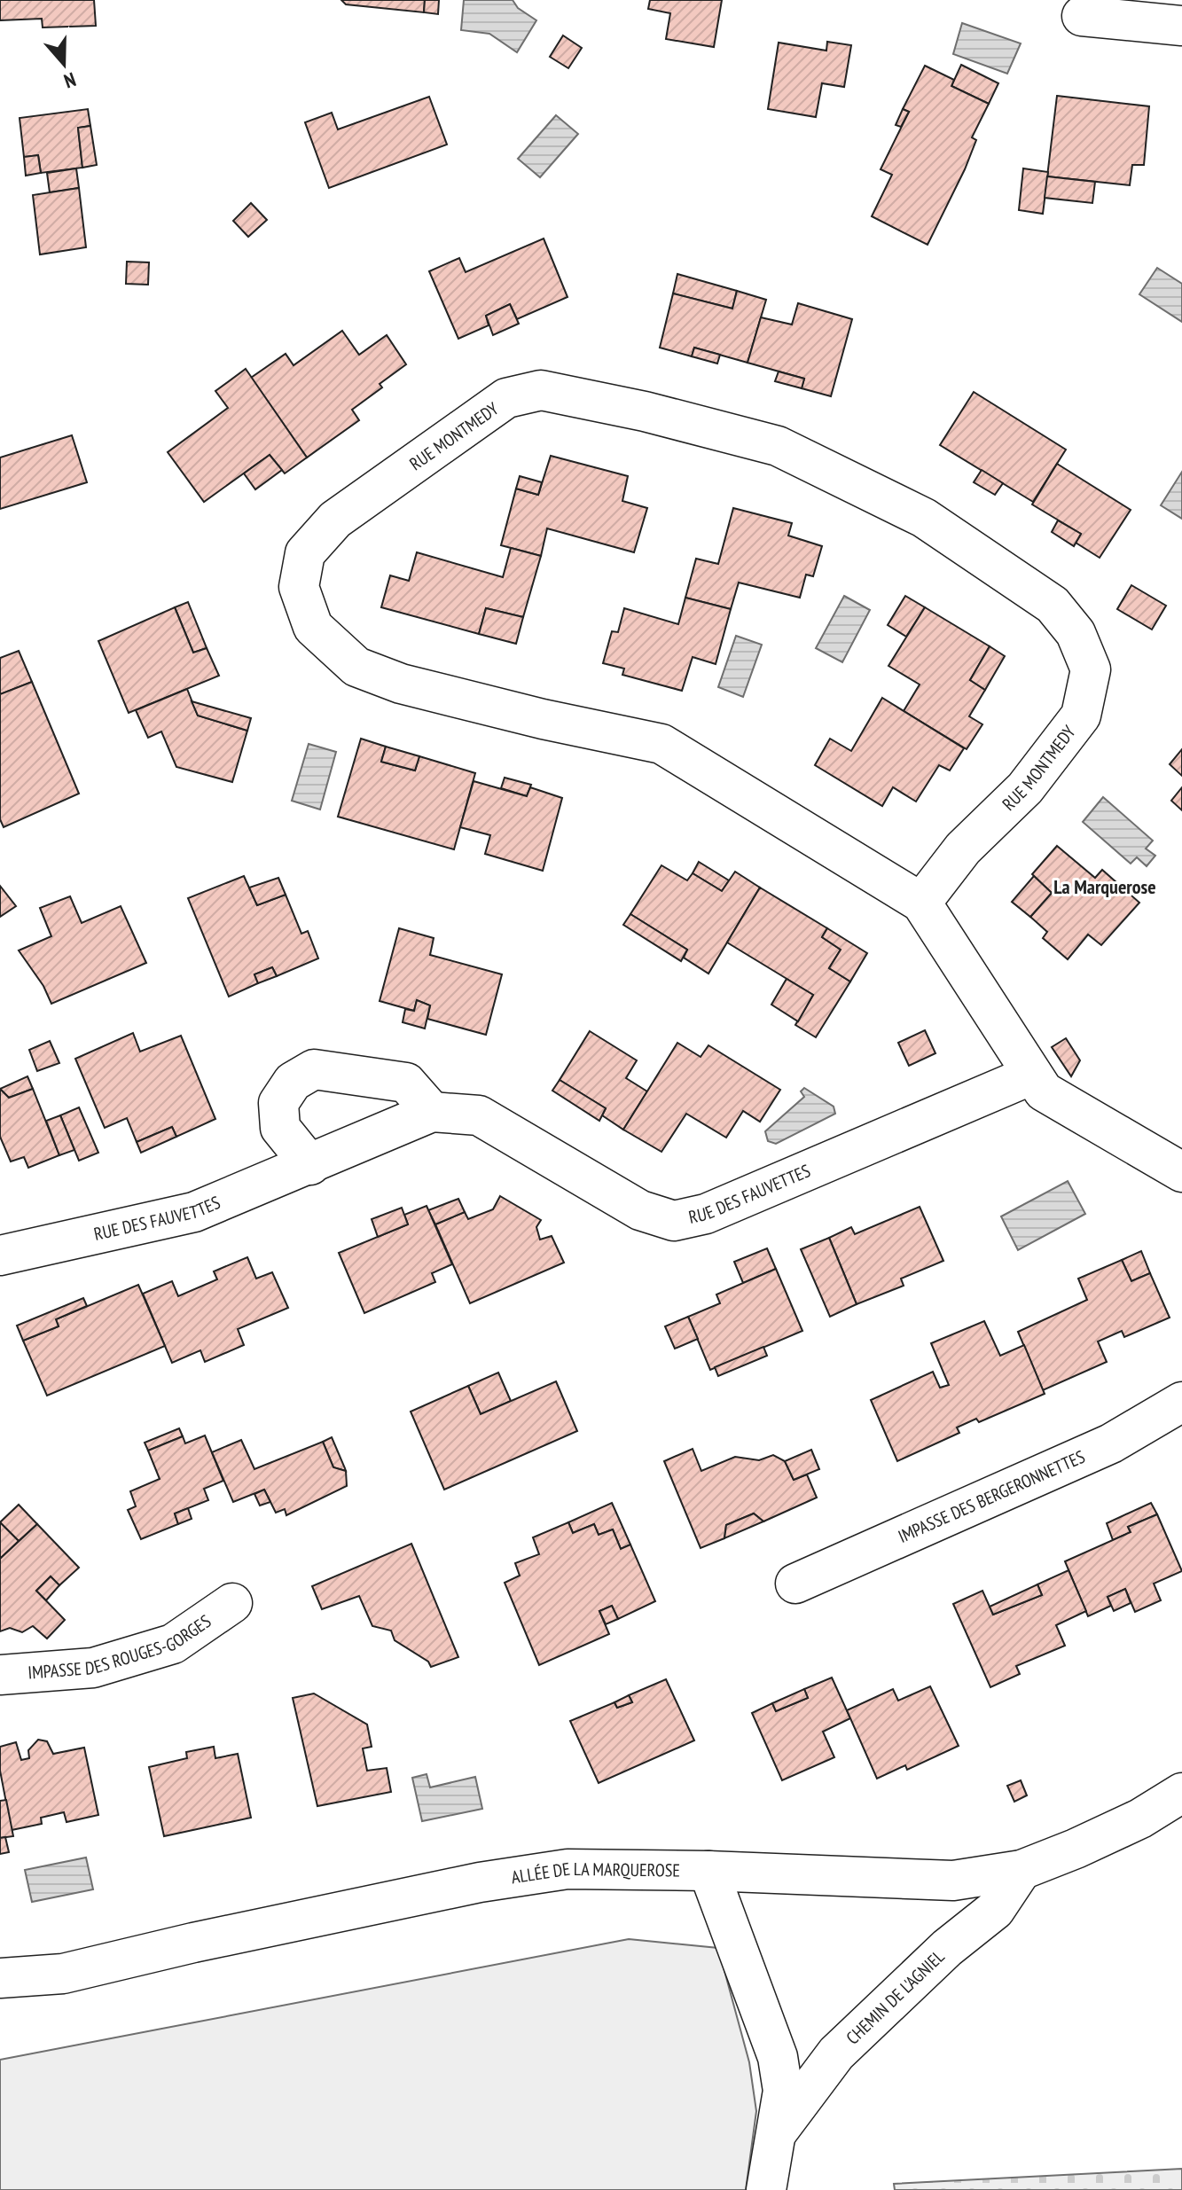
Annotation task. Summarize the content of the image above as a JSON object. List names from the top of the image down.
{
  "streets": {
    "street": [
      "RUE MONTMEDY",
      "RUE DES FAUVETTES",
      "IMPASSE DES BERGERONNETTES",
      "IMPASSE DES ROUGES-GORGES",
      "ALLÉE DE LA MARQUEROSE",
      "CHEMIN DE L'AGNIEL"
    ]
  },
  "crossings": [
    ["RUE MONTMEDY", "RUE DES FAUVETTES"],
    ["ALLÉE DE LA MARQUEROSE", "CHEMIN DE L'AGNIEL"]
  ],
  "districts": ["La Marquerose"],
  "north": "bottom"
}
